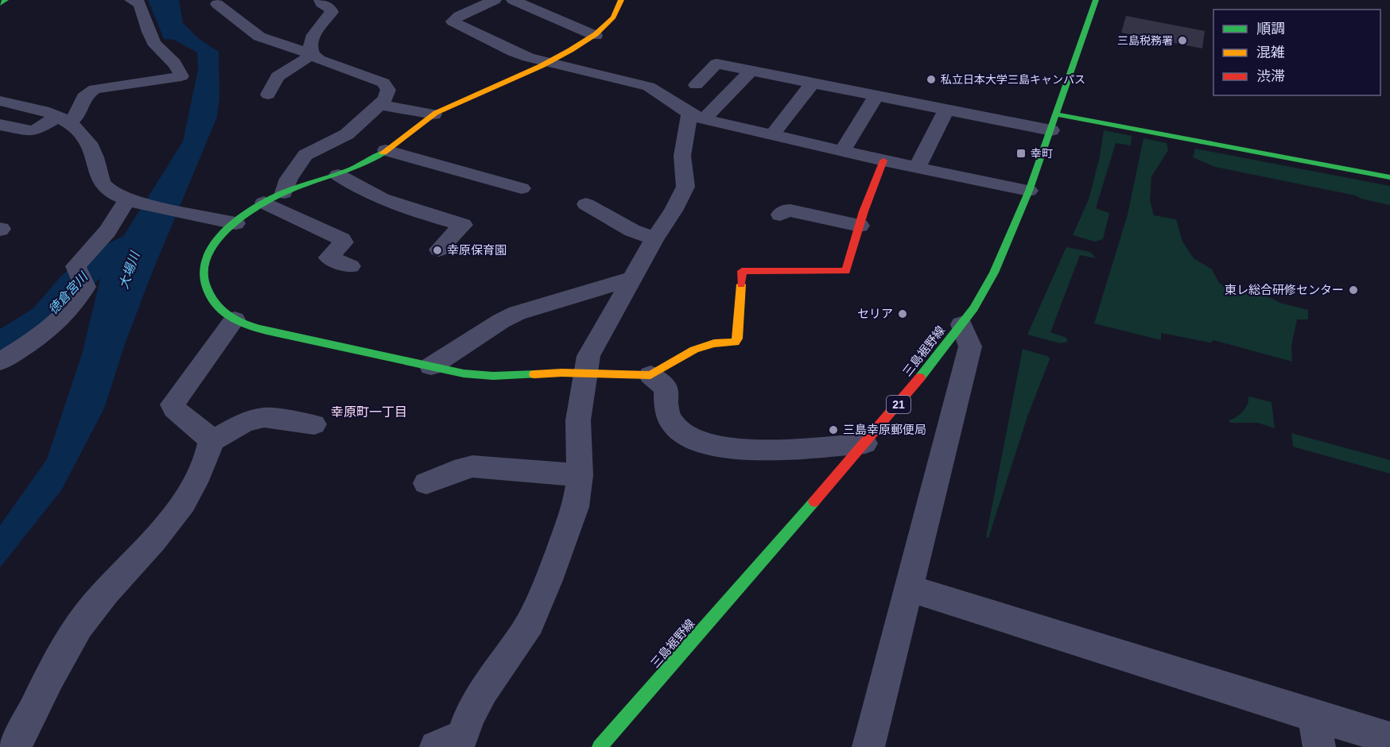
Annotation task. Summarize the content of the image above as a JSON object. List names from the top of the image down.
{
  "streets": {
    "street": ["三島裾野線", "21"]
  },
  "districts": ["幸原町一丁目"],
  "water": ["大場川", "徳倉宮川"],
  "places": {
    "other": [
      "三島税務署",
      "私立日本大学三島キャンパス",
      "幸原保育園",
      "東レ総合研修センター",
      "セリア",
      "三島幸原郵便局"
    ],
    "transit": ["幸町"]
  },
  "legend": ["順調", "混雑", "渋滞"]
}
